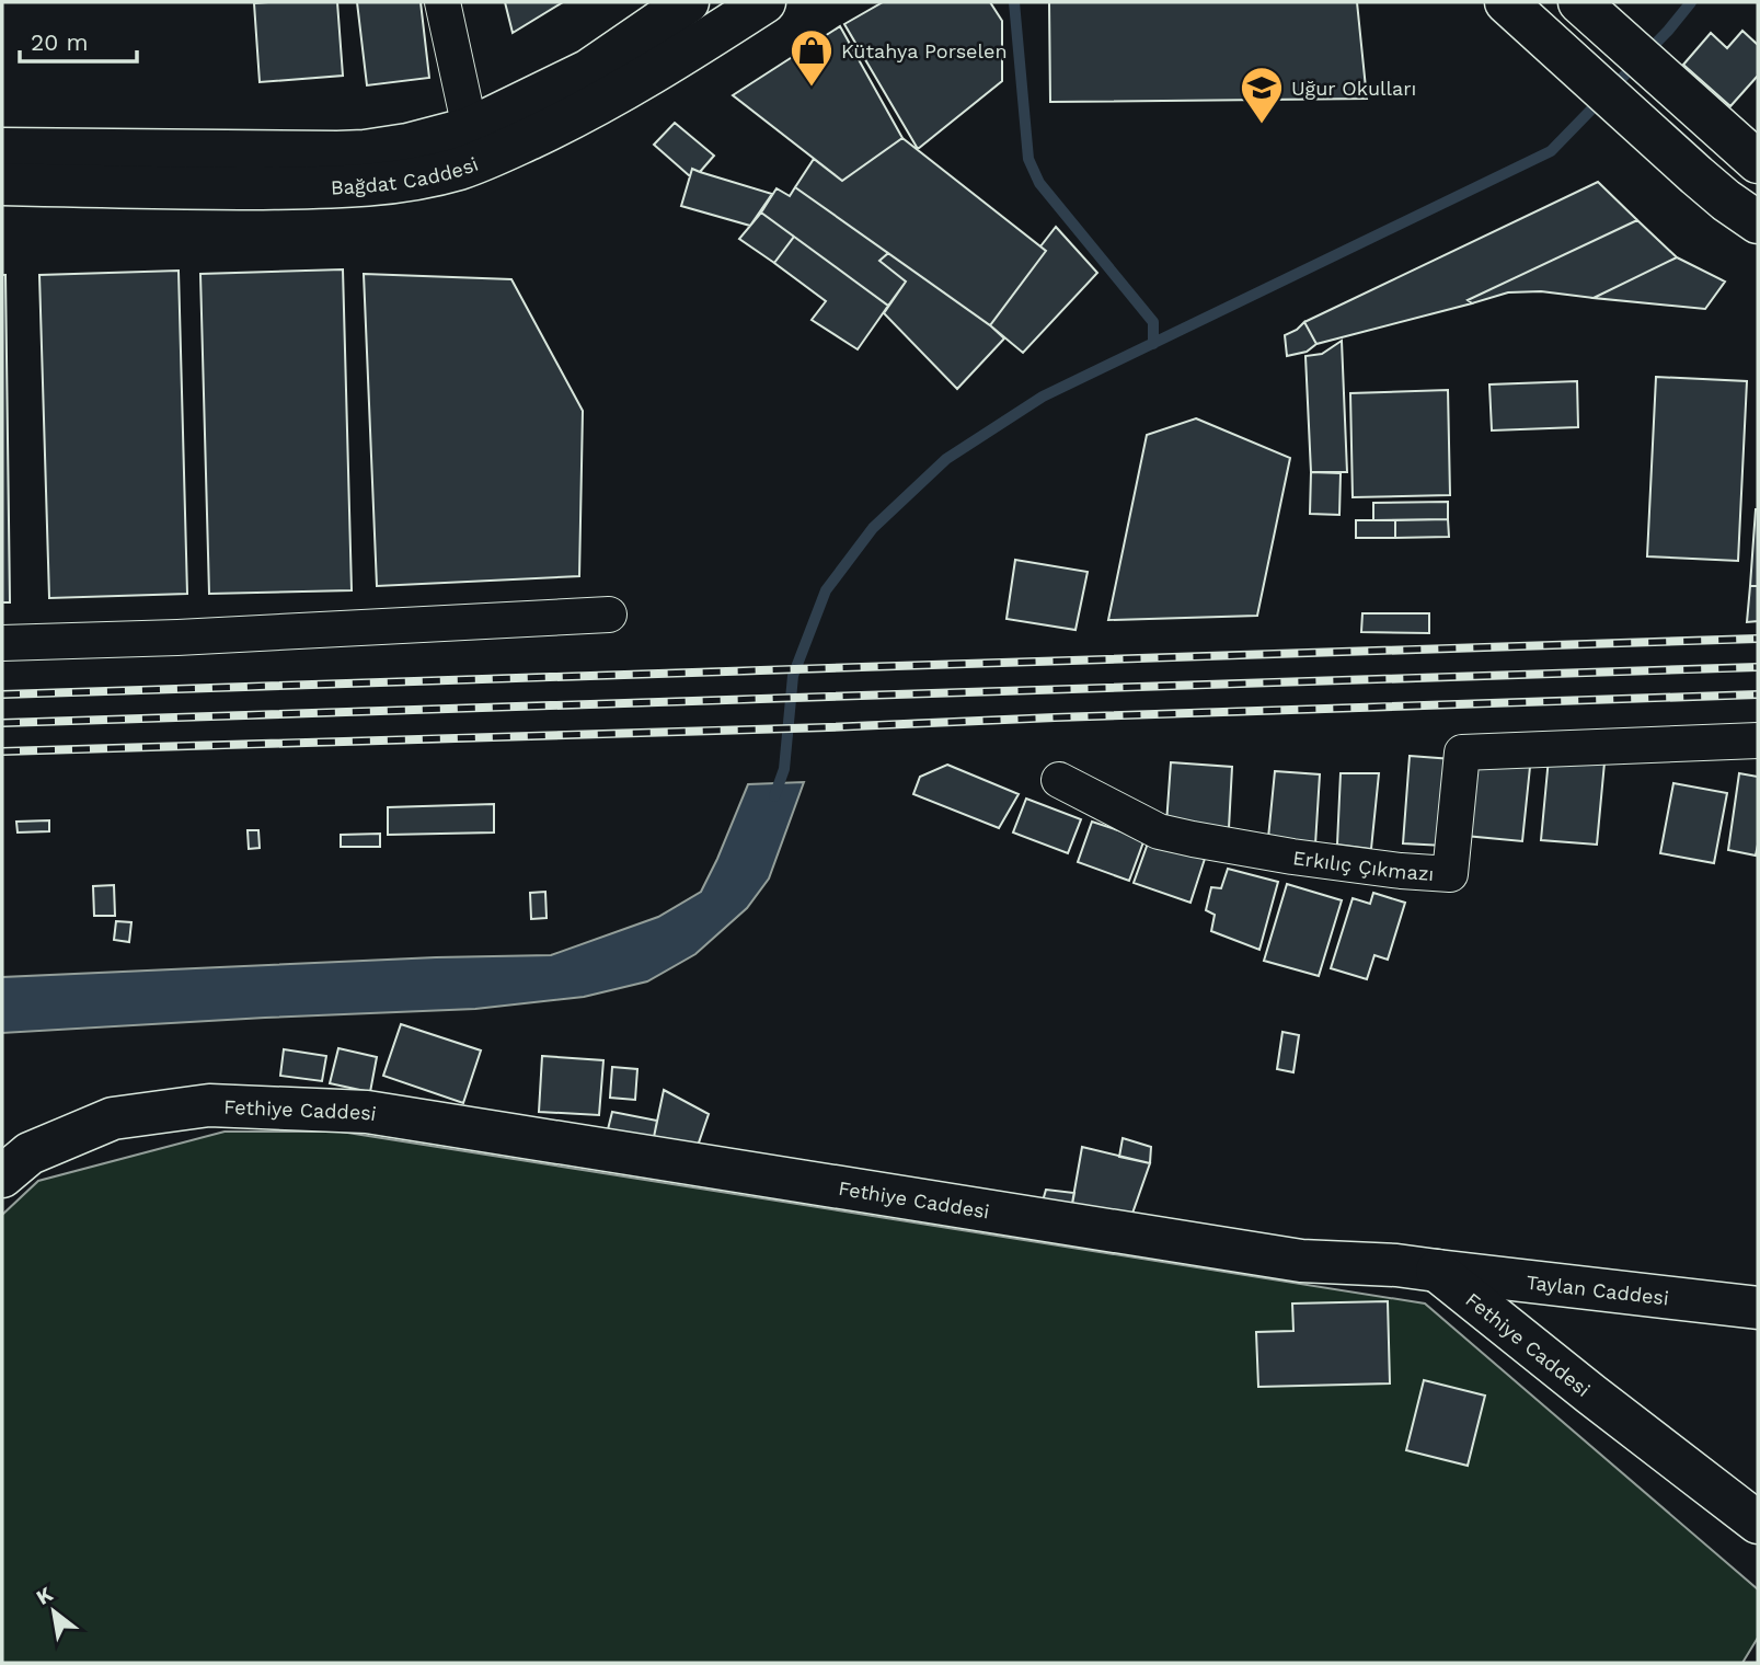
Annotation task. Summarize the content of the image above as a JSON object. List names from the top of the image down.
{
  "streets": {
    "street": [
      "Bağdat Caddesi",
      "Erkılıç Çıkmazı",
      "Fethiye Caddesi",
      "Taylan Caddesi"
    ]
  },
  "crossings": [
    ["Fethiye Caddesi", "Taylan Caddesi"]
  ],
  "places": {
    "shop": ["Kütahya Porselen"],
    "school or university": ["Uğur Okulları"]
  },
  "scale_bar": "20 m",
  "north": "top left"
}
